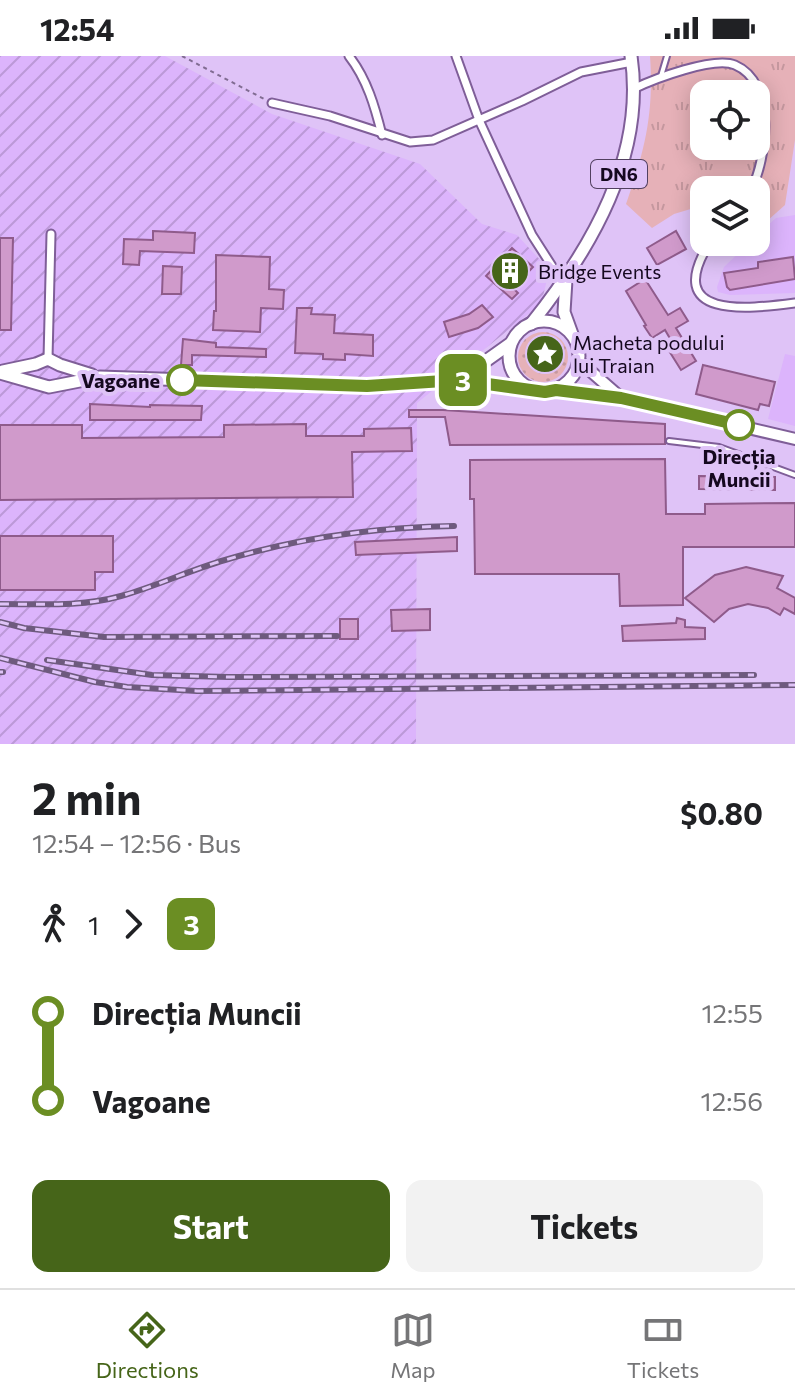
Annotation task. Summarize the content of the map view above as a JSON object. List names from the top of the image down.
{
  "streets": {
    "main road": ["DN6"]
  },
  "places": {
    "building": ["Bridge Events"],
    "place": ["Macheta podului lui Traian"],
    "other": ["Vagoane", "Direcția Muncii"]
  },
  "lines": ["bus line 3"],
  "page": {
    "status": "12:54",
    "on_map": "3",
    "heading": ["2 min", "12:54 – 12:56 · Bus", "$0.80"],
    "legs": ["1", "3"],
    "list": [
      {
        "name": "Direcția Muncii",
        "value": "12:55"
      },
      {
        "name": "Vagoane",
        "value": "12:56"
      }
    ],
    "buttons": ["Start", "Tickets"],
    "tabs": ["Directions", "Map", "Tickets"]
  }
}
